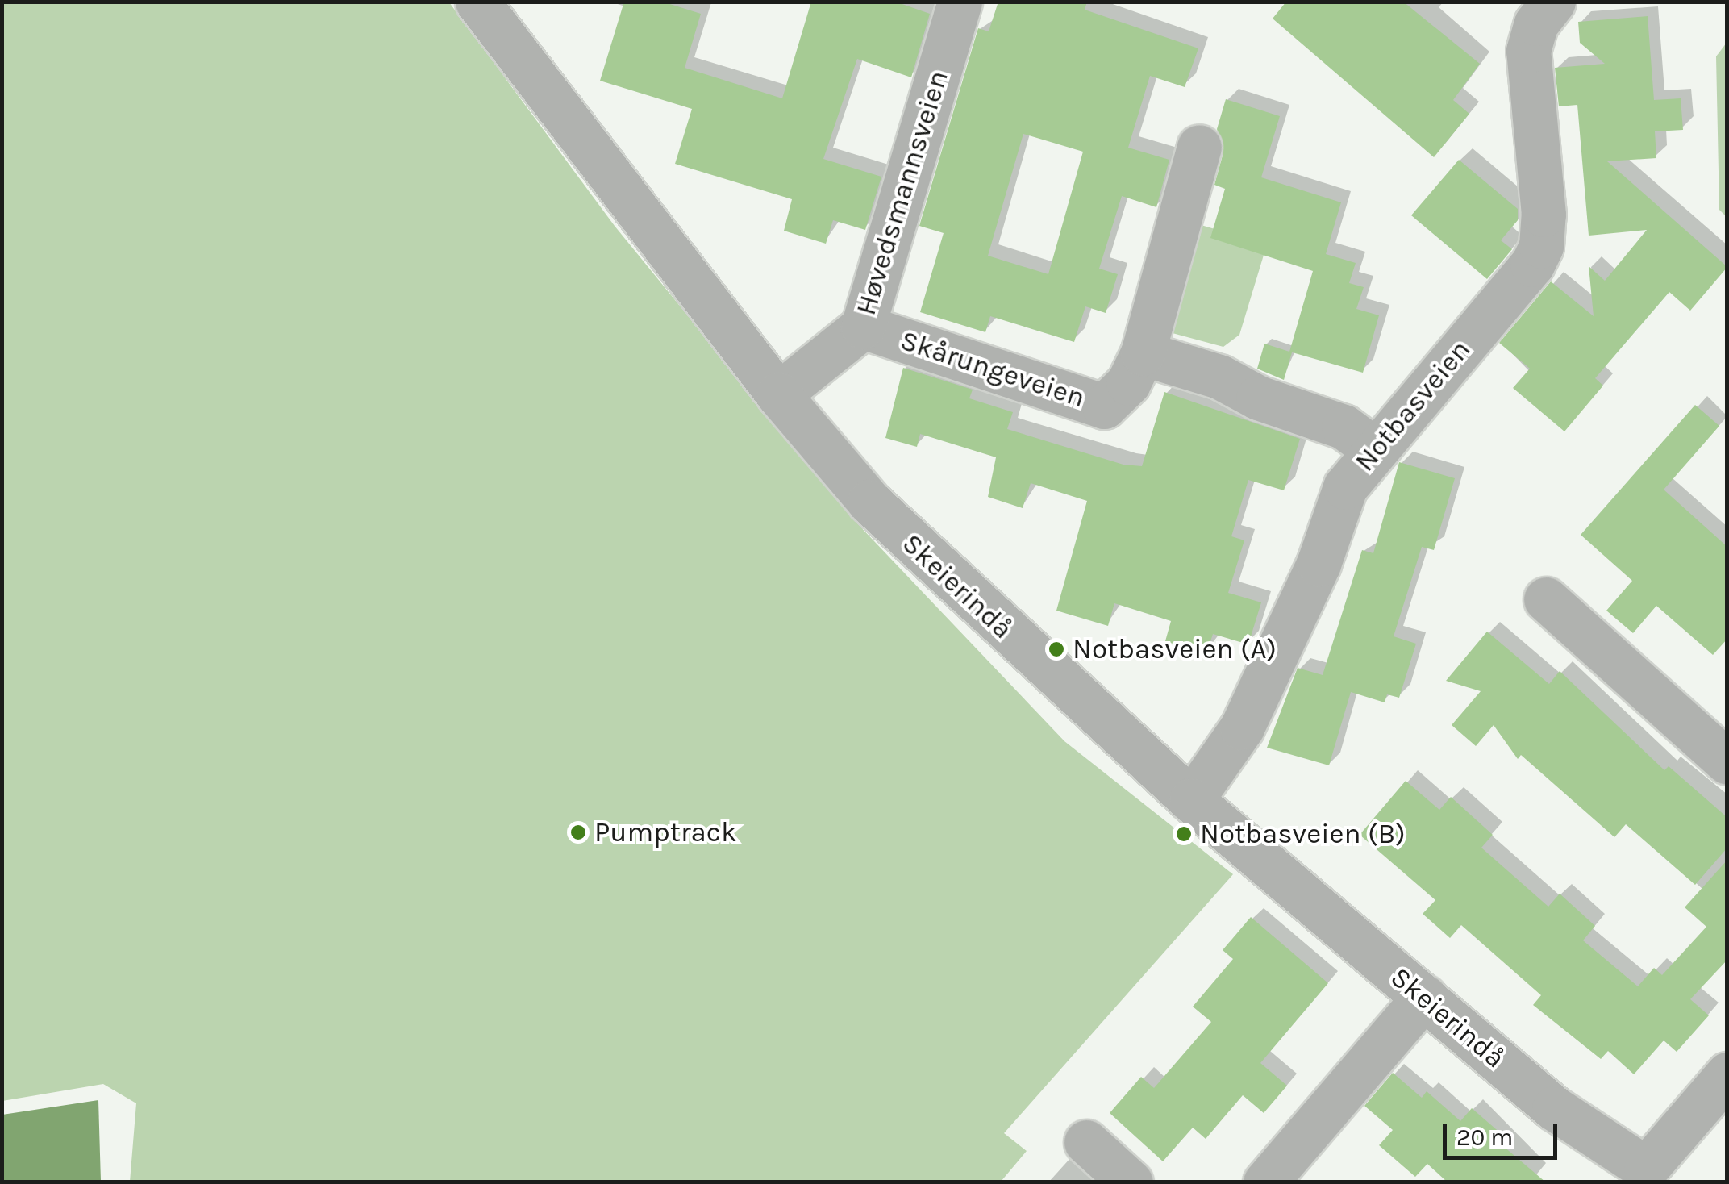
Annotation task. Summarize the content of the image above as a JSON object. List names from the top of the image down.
{
  "streets": {
    "street": [
      "Høvedsmannsveien",
      "Skårungeveien",
      "Notbasveien",
      "Skeierindå"
    ]
  },
  "crossings": [
    ["Høvedsmannsveien", "Skårungeveien"],
    ["Høvedsmannsveien", "Skeierindå"],
    ["Notbasveien", "Skeierindå"]
  ],
  "places": ["Notbasveien (A)", "Pumptrack", "Notbasveien (B)"],
  "scale_bar": "20 m"
}
